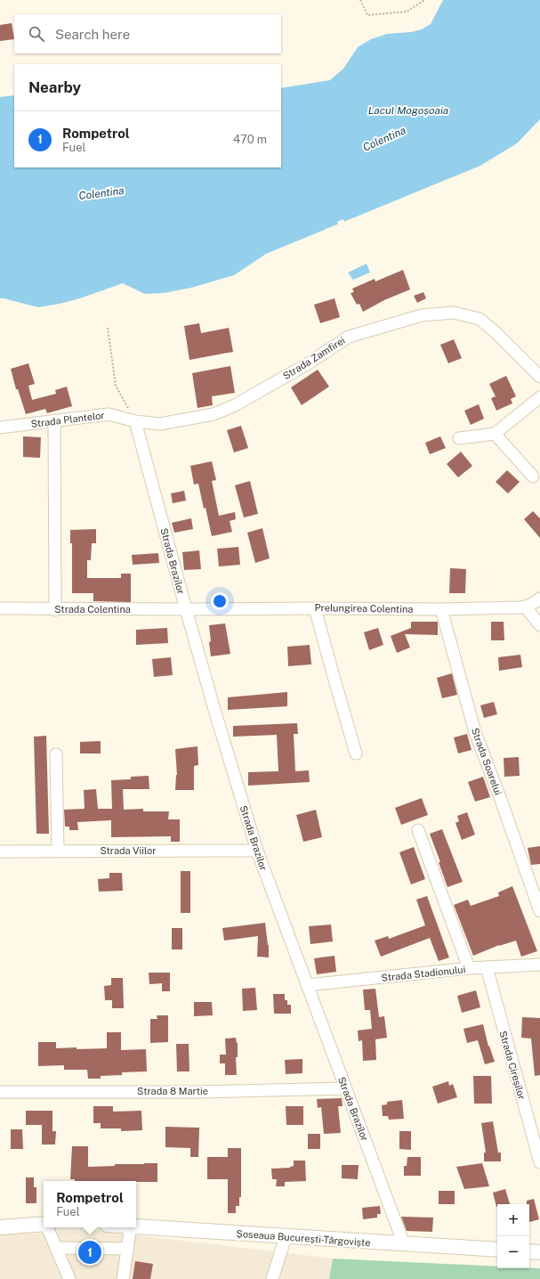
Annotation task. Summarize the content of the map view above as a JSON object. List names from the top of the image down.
{
  "streets": {
    "main road": ["Șoseaua București-Târgoviște"],
    "street": [
      "Strada Zamfirei",
      "Strada Plantelor",
      "Strada Brazilor",
      "Prelungirea Colentina",
      "Strada Colentina",
      "Strada Soarelui",
      "Strada Viilor",
      "Strada Stadionului",
      "Strada Cireșilor",
      "Strada 8 Martie"
    ]
  },
  "crossings": [
    ["Strada Zamfirei", "Strada Plantelor"],
    ["Strada Zamfirei", "Strada Brazilor"],
    ["Strada Plantelor", "Strada Brazilor"],
    ["Strada Brazilor", "Prelungirea Colentina"],
    ["Strada Brazilor", "Strada Colentina"],
    ["Strada Brazilor", "Strada Viilor"],
    ["Strada Brazilor", "Strada Stadionului"],
    ["Strada Brazilor", "Strada 8 Martie"],
    ["Strada Brazilor", "Șoseaua București-Târgoviște"],
    ["Prelungirea Colentina", "Strada Colentina"],
    ["Prelungirea Colentina", "Strada Soarelui"],
    ["Strada Stadionului", "Strada Cireșilor"]
  ],
  "water": ["Lacul Mogoșoaia", "Colentina"],
  "page": {
    "search": "Search here",
    "heading": "Nearby",
    "list": [
      {
        "mark": "1",
        "name": "Rompetrol",
        "note": "Fuel",
        "value": "470 m"
      }
    ],
    "popup": ["Rompetrol", "Fuel"],
    "map_buttons": ["+", "−"],
    "pins": "1"
  }
}
